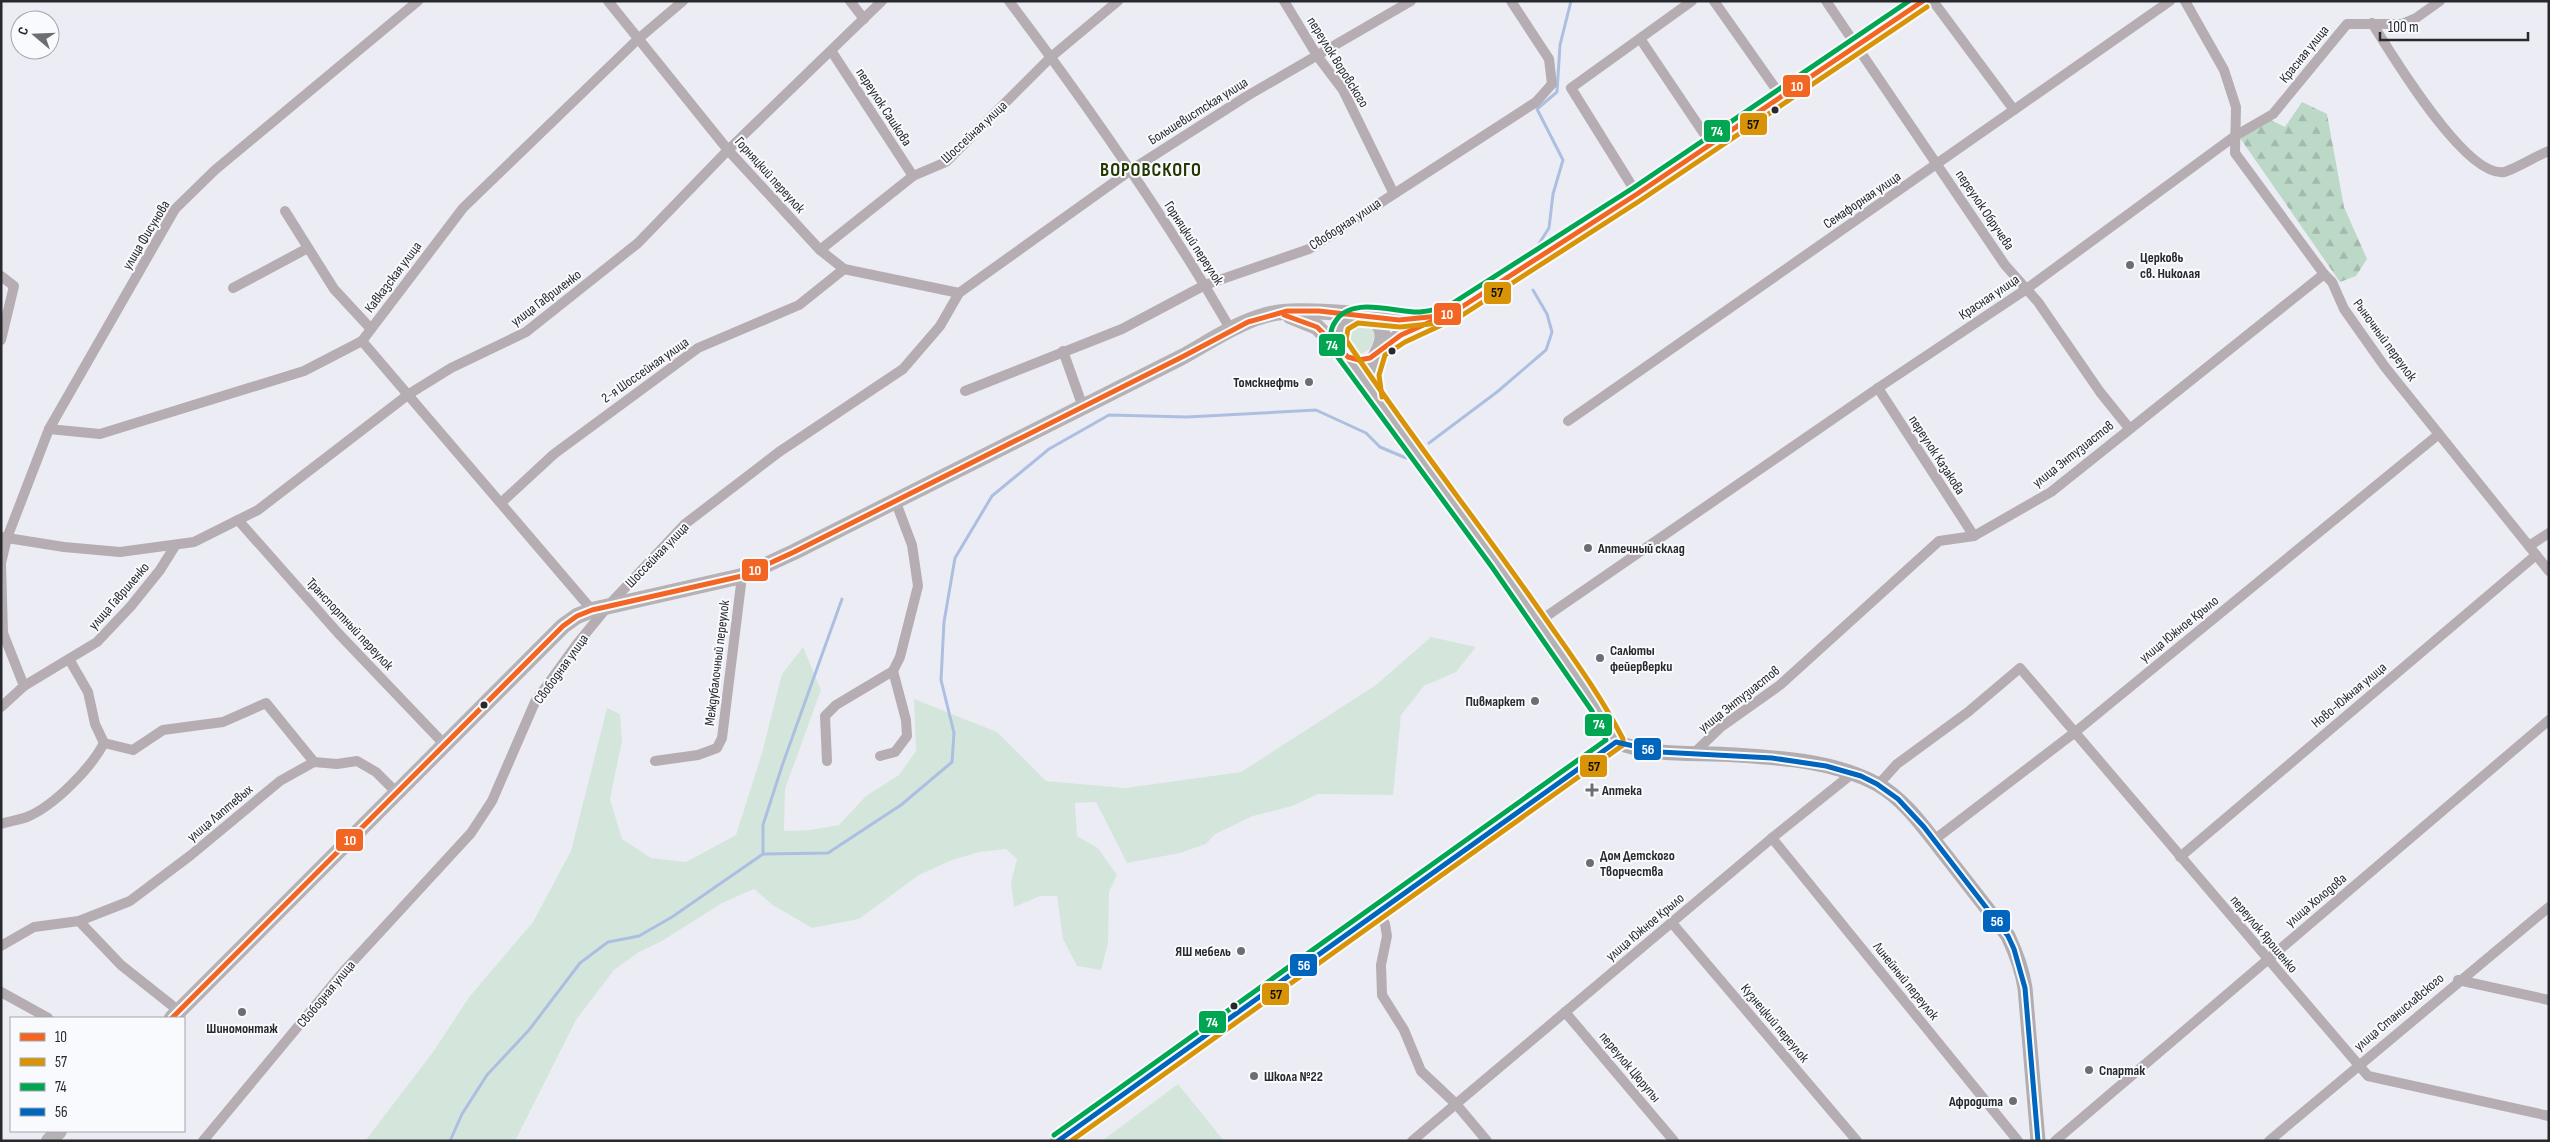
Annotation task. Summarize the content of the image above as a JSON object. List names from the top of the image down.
{
  "streets": {
    "street": [
      "Красная улица",
      "переулок Воровского",
      "переулок Сашкова",
      "Большевистская улица",
      "Шоссейная улица",
      "Горняцкий переулок",
      "Семафорная улица",
      "переулок Обручева",
      "Свободная улица",
      "улица Фисунова",
      "Кавказская улица",
      "улица Гавриленко",
      "Рыночный переулок",
      "2-я Шоссейная улица",
      "улица Энтузиастов",
      "переулок Казакова",
      "Транспортный переулок",
      "улица Южное Крыло",
      "Междубалочный переулок",
      "Ново-Южная улица",
      "улица Лаптевых",
      "улица Холодова",
      "переулок Ярошенко",
      "Линейный переулок",
      "улица Станиславского",
      "Кузнецкий переулок",
      "переулок Цюрупы"
    ]
  },
  "crossings": [
    ["Красная улица", "переулок Обручева"],
    ["Красная улица", "Рыночный переулок"],
    ["Красная улица", "переулок Казакова"],
    ["переулок Воровского", "Большевистская улица"],
    ["переулок Воровского", "Свободная улица"],
    ["переулок Сашкова", "Шоссейная улица"],
    ["переулок Сашкова", "улица Гавриленко"],
    ["Большевистская улица", "Шоссейная улица"],
    ["Большевистская улица", "Горняцкий переулок"],
    ["Шоссейная улица", "Горняцкий переулок"],
    ["Шоссейная улица", "Свободная улица"],
    ["Горняцкий переулок", "Свободная улица"],
    ["Горняцкий переулок", "Кавказская улица"],
    ["Горняцкий переулок", "улица Гавриленко"],
    ["Горняцкий переулок", "2-я Шоссейная улица"],
    ["Семафорная улица", "переулок Обручева"],
    ["переулок Обручева", "улица Энтузиастов"],
    ["улица Фисунова", "Кавказская улица"],
    ["улица Фисунова", "улица Гавриленко"],
    ["улица Гавриленко", "Транспортный переулок"],
    ["Рыночный переулок", "улица Энтузиастов"],
    ["Рыночный переулок", "улица Южное Крыло"],
    ["Рыночный переулок", "Ново-Южная улица"],
    ["улица Энтузиастов", "переулок Казакова"],
    ["улица Южное Крыло", "переулок Ярошенко"],
    ["улица Южное Крыло", "Линейный переулок"],
    ["улица Южное Крыло", "Кузнецкий переулок"],
    ["улица Южное Крыло", "переулок Цюрупы"],
    ["Ново-Южная улица", "переулок Ярошенко"],
    ["улица Холодова", "переулок Ярошенко"],
    ["переулок Ярошенко", "улица Станиславского"]
  ],
  "districts": ["ВОРОВСКОГО"],
  "places": {
    "other": [
      "Церковь св. Николая",
      "Томскнефть",
      "Аптечный склад",
      "Салюты фейерверки",
      "Пивмаркет",
      "Дом Детского Творчества",
      "ЯШ мебель",
      "Шиномонтаж",
      "Спартак",
      "Школа №22",
      "Афродита"
    ],
    "health": ["Аптека"]
  },
  "lines": [
    "transit line 10",
    "transit line 74",
    "transit line 57",
    "transit line 56"
  ],
  "legend": [
    "10",
    "57",
    "74",
    "56"
  ],
  "scale_bar": "100 m",
  "north": "left"
}
